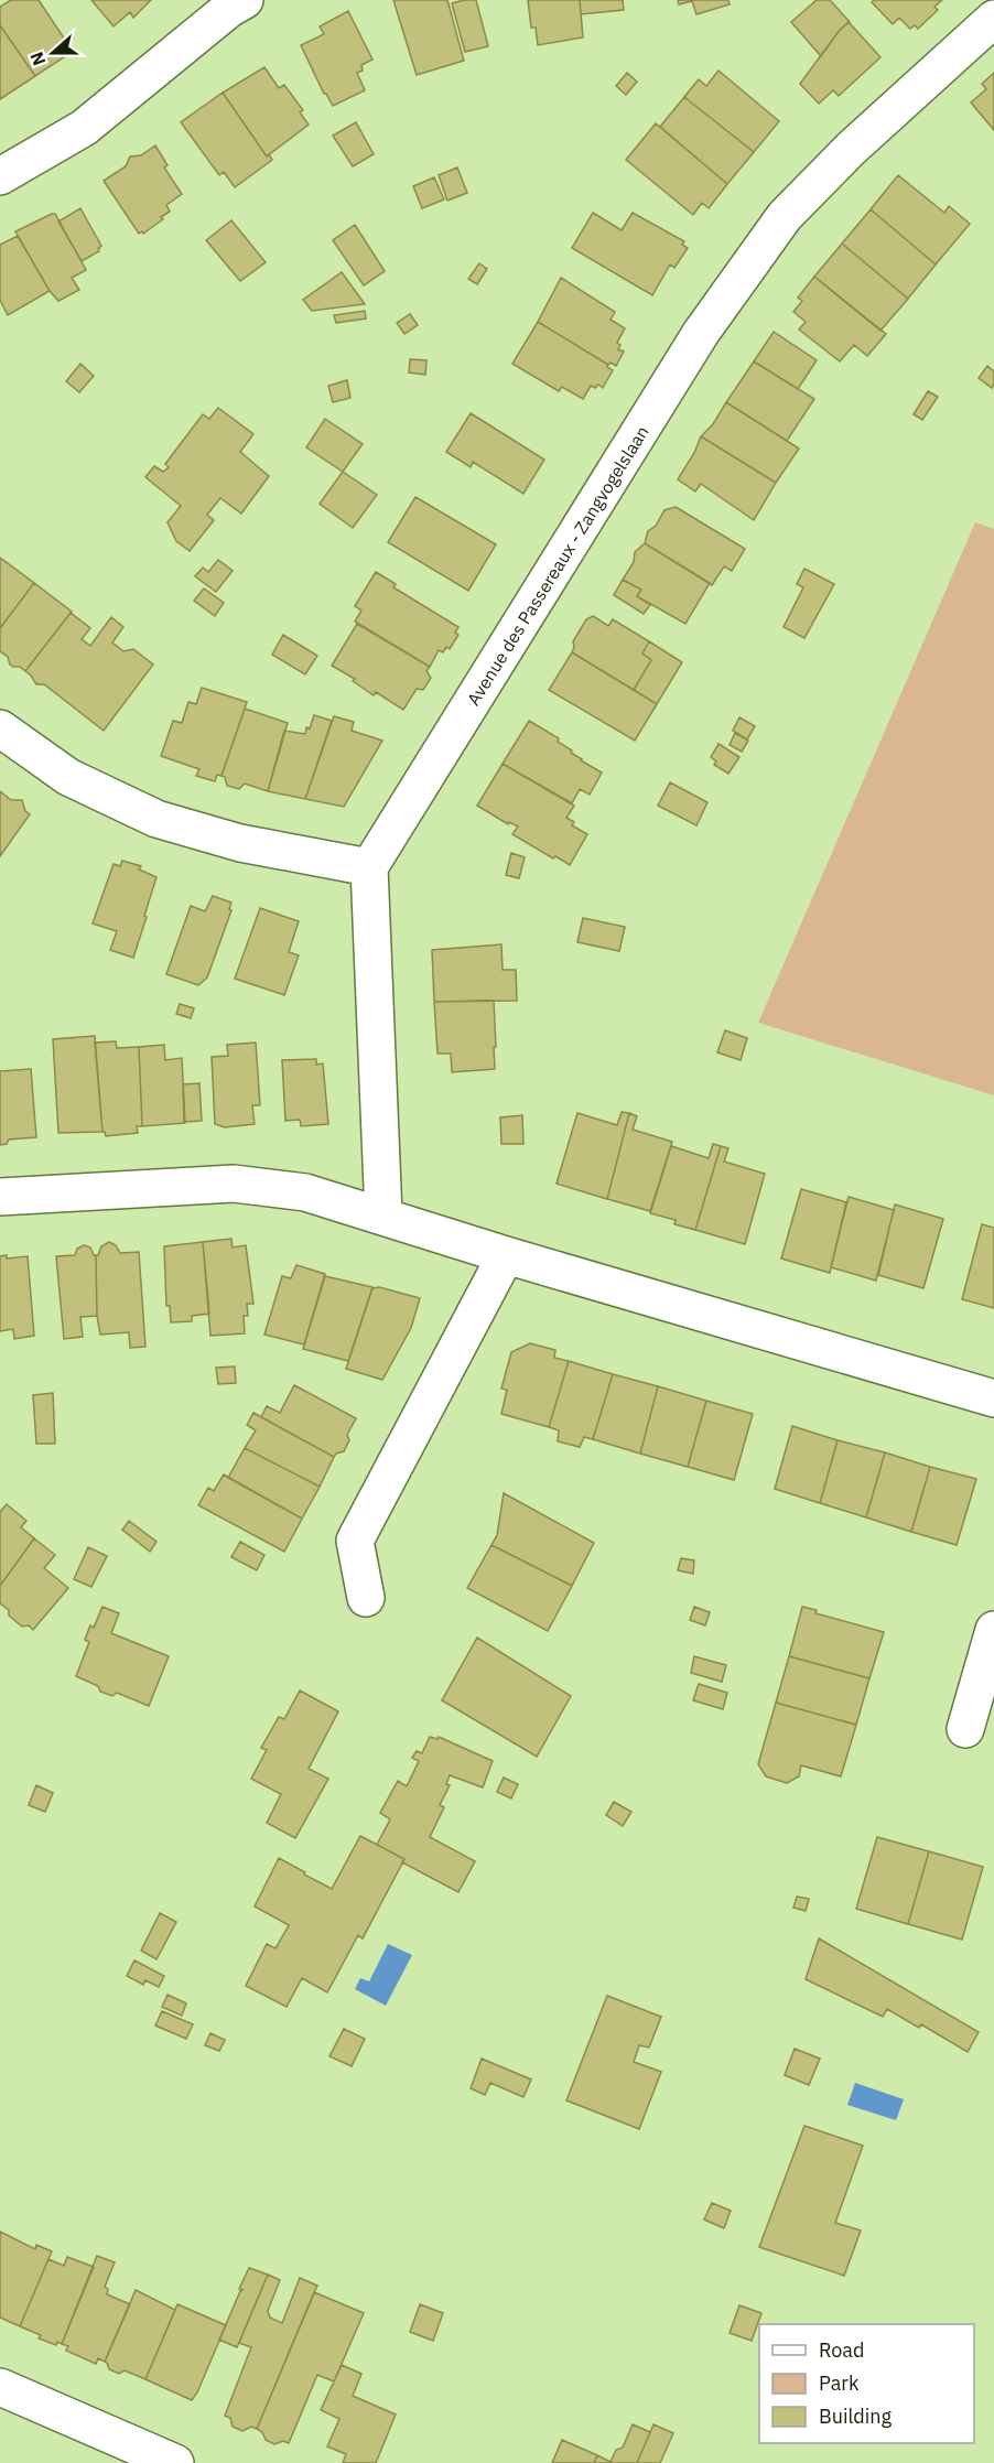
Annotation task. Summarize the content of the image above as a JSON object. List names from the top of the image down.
{
  "streets": {
    "street": ["Avenue des Passereaux - Zangvogelslaan"]
  },
  "legend": ["Road", "Park", "Building"],
  "north": "left"
}
